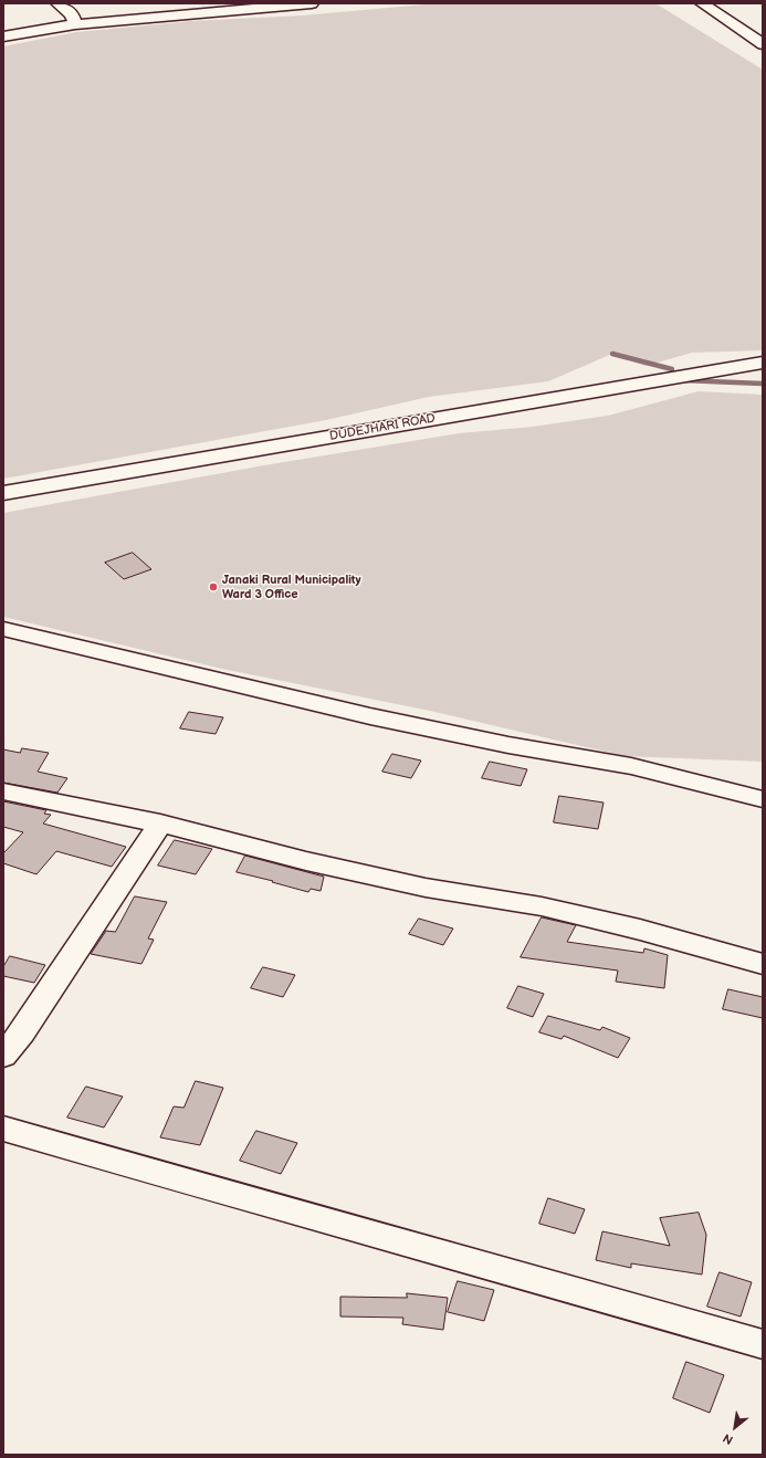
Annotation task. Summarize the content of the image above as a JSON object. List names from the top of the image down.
{
  "streets": {
    "street": ["DUDEJHARI ROAD"]
  },
  "places": ["Janaki Rural Municipality Ward 3 Office"],
  "north": "bottom left"
}
